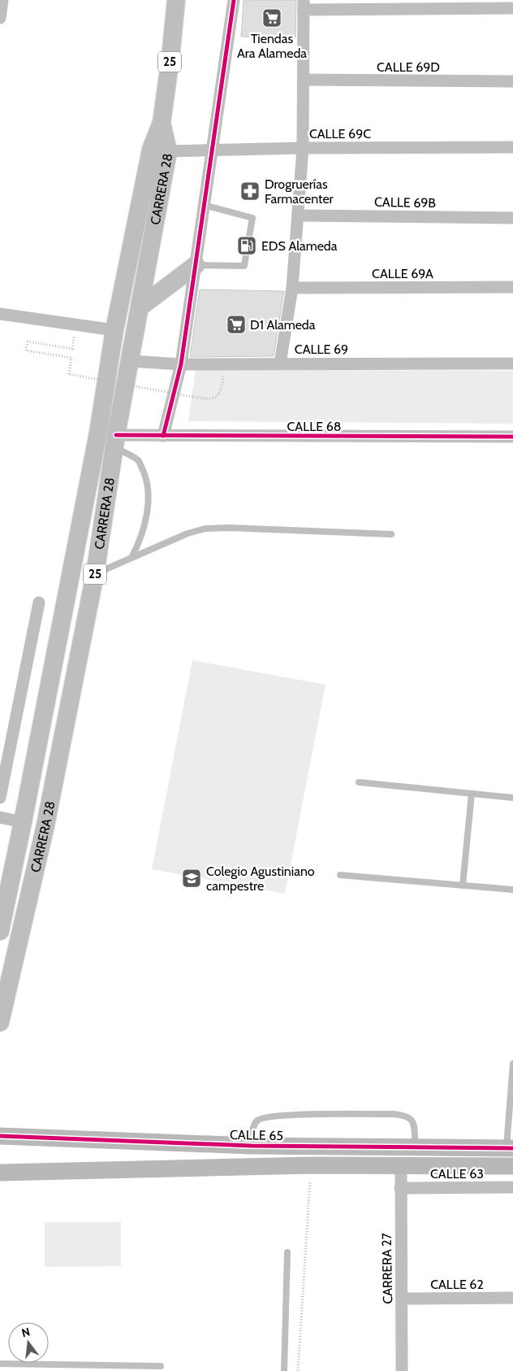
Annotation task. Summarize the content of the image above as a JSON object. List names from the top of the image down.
{
  "streets": {
    "main road": ["25", "CARRERA 28"],
    "street": [
      "CALLE 69D",
      "CALLE 69C",
      "CALLE 69B",
      "CALLE 69A",
      "CALLE 69",
      "CALLE 68",
      "CALLE 65",
      "CALLE 63",
      "CARRERA 27",
      "CALLE 62"
    ]
  },
  "crossings": [
    ["CALLE 69C", "CARRERA 28"],
    ["CARRERA 28", "CALLE 69"],
    ["CARRERA 28", "CALLE 68"],
    ["CALLE 63", "CARRERA 27"],
    ["CARRERA 27", "CALLE 62"]
  ],
  "places": {
    "supermarket": ["Tiendas Ara Alameda", "D1 Alameda"],
    "pharmacy": ["Drogruerías Farmacenter"],
    "fuel station": ["EDS Alameda"],
    "school or university": ["Colegio Agustiniano campestre"]
  },
  "north": "top"
}
